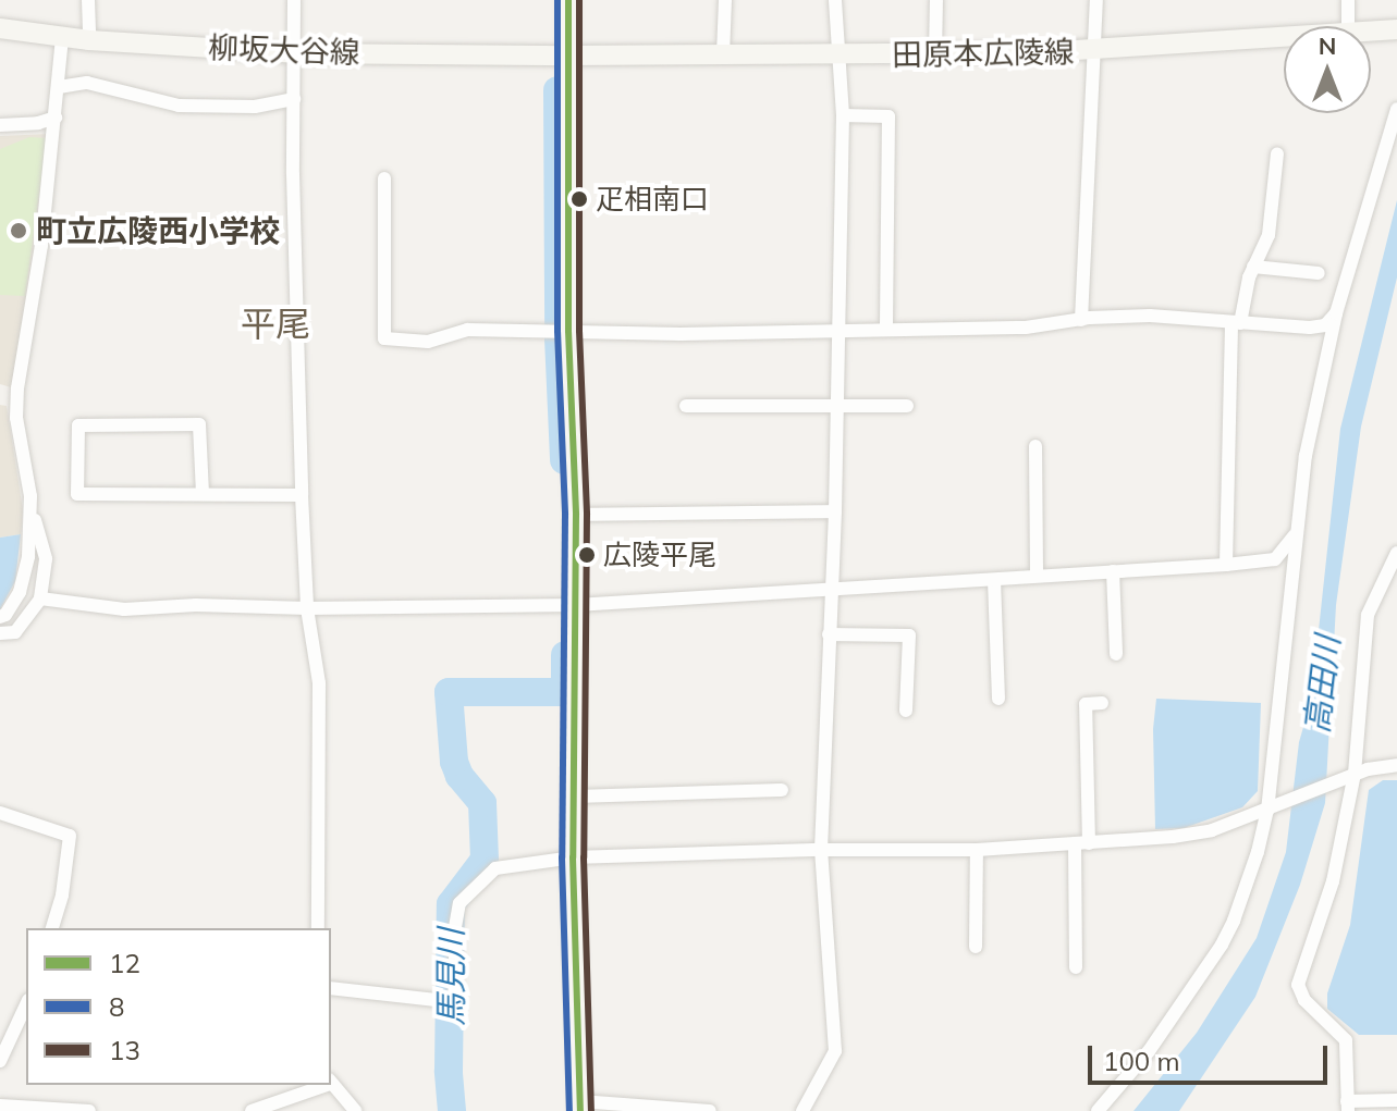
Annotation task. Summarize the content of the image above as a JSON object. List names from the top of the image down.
{
  "streets": {
    "main road": ["柳坂大谷線", "田原本広陵線"]
  },
  "crossings": [
    ["柳坂大谷線", "田原本広陵線"]
  ],
  "districts": ["平尾"],
  "water": ["高田川", "馬見川"],
  "places": ["疋相南口", "町立広陵西小学校", "広陵平尾"],
  "lines": ["transit line 12", "transit line 8", "transit line 13"],
  "legend": ["12", "8", "13"],
  "scale_bar": "100 m",
  "north": "top"
}
